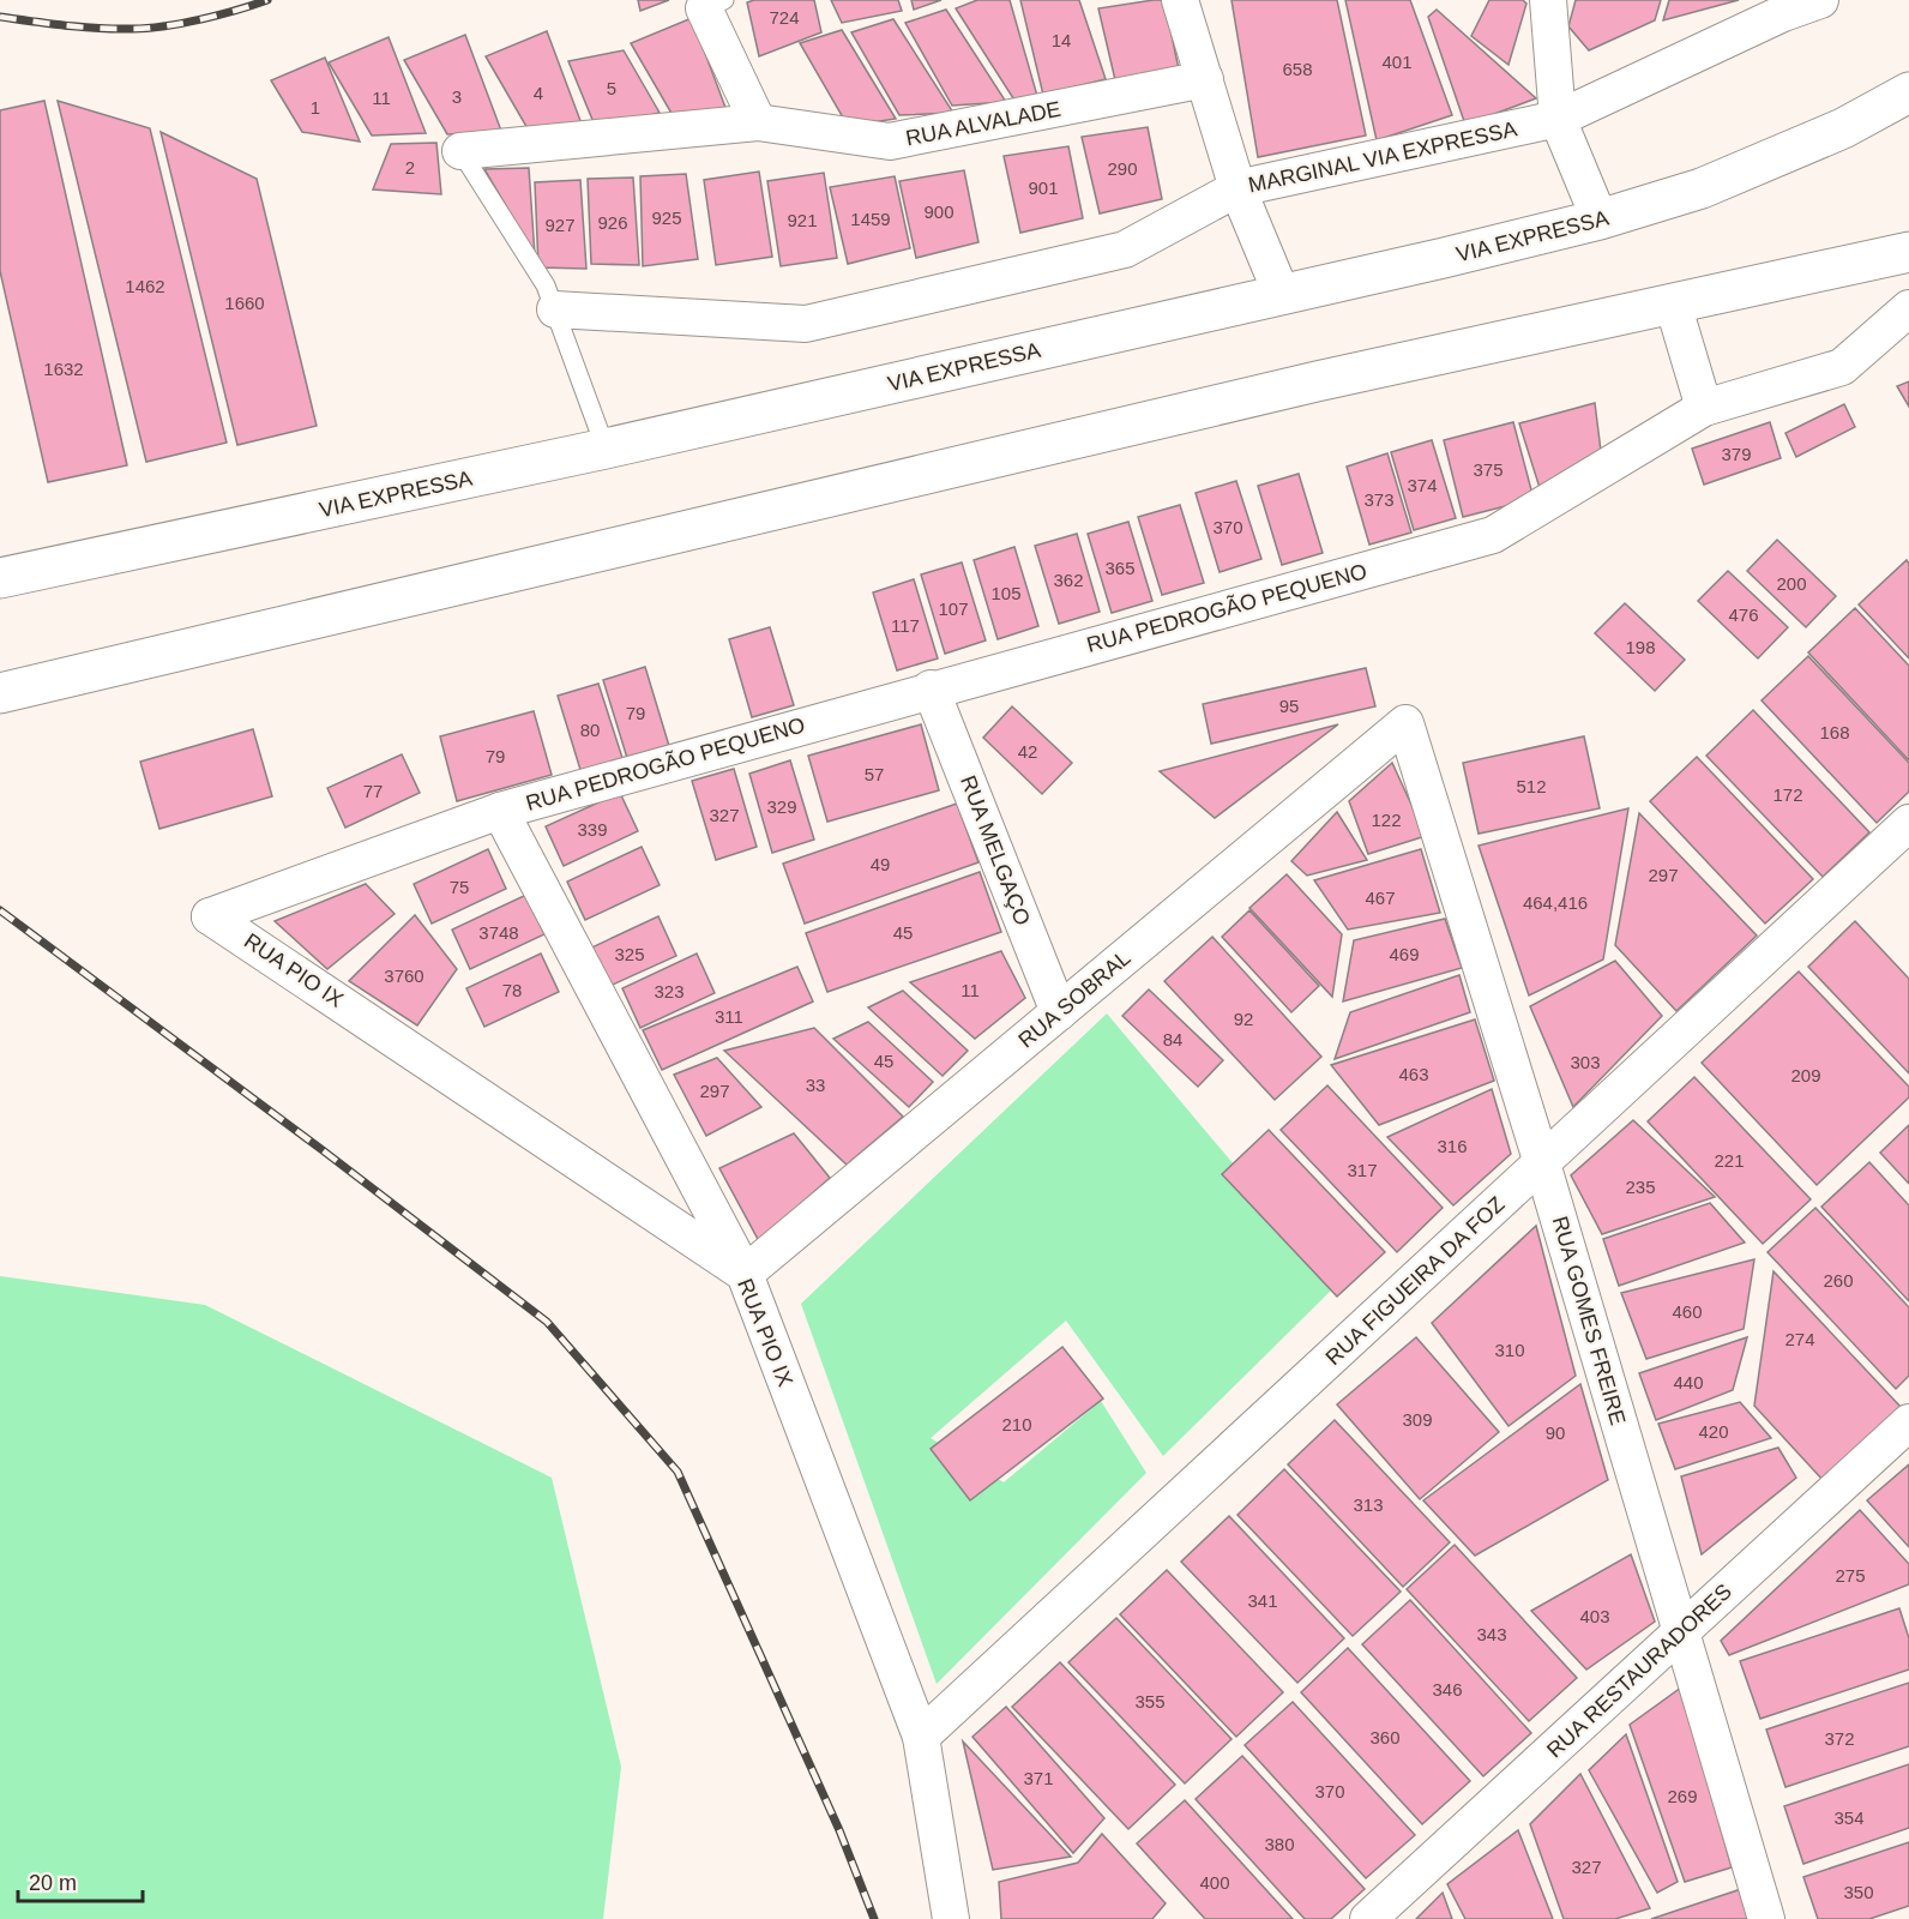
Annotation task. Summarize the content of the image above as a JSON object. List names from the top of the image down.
{
  "streets": {
    "highway": ["VIA EXPRESSA"],
    "street": [
      "RUA ALVALADE",
      "MARGINAL VIA EXPRESSA",
      "RUA PEDROGÃO PEQUENO",
      "RUA MELGAÇO",
      "RUA PIO IX",
      "RUA SOBRAL",
      "RUA FIGUEIRA DA FOZ",
      "RUA GOMES FREIRE",
      "RUA RESTAURADORES"
    ]
  },
  "crossings": [
    ["RUA PEDROGÃO PEQUENO", "RUA MELGAÇO"],
    ["RUA PEDROGÃO PEQUENO", "RUA PIO IX"],
    ["RUA PEDROGÃO PEQUENO", "RUA SOBRAL"],
    ["RUA MELGAÇO", "RUA SOBRAL"],
    ["RUA PIO IX", "RUA SOBRAL"],
    ["RUA PIO IX", "RUA FIGUEIRA DA FOZ"],
    ["RUA SOBRAL", "RUA GOMES FREIRE"],
    ["RUA FIGUEIRA DA FOZ", "RUA GOMES FREIRE"],
    ["RUA GOMES FREIRE", "RUA RESTAURADORES"]
  ],
  "house_numbers": [
    "724",
    "14",
    "401",
    "658",
    "5",
    "4",
    "3",
    "11",
    "1",
    "2",
    "290",
    "901",
    "900",
    "925",
    "1459",
    "921",
    "926",
    "927",
    "1462",
    "1660",
    "1632",
    "379",
    "375",
    "374",
    "373",
    "370",
    "365",
    "362",
    "200",
    "105",
    "107",
    "476",
    "117",
    "198",
    "95",
    "79",
    "80",
    "168",
    "42",
    "79",
    "57",
    "512",
    "77",
    "172",
    "329",
    "327",
    "122",
    "339",
    "49",
    "297",
    "75",
    "467",
    "464,416",
    "3748",
    "45",
    "325",
    "469",
    "3760",
    "78",
    "11",
    "323",
    "311",
    "92",
    "84",
    "45",
    "303",
    "463",
    "209",
    "33",
    "297",
    "316",
    "221",
    "317",
    "235",
    "260",
    "460",
    "274",
    "310",
    "440",
    "309",
    "210",
    "420",
    "90",
    "313",
    "275",
    "341",
    "403",
    "343",
    "346",
    "355",
    "360",
    "372",
    "371",
    "370",
    "269",
    "354",
    "380",
    "327",
    "400",
    "350"
  ],
  "scale_bar": "20 m"
}
